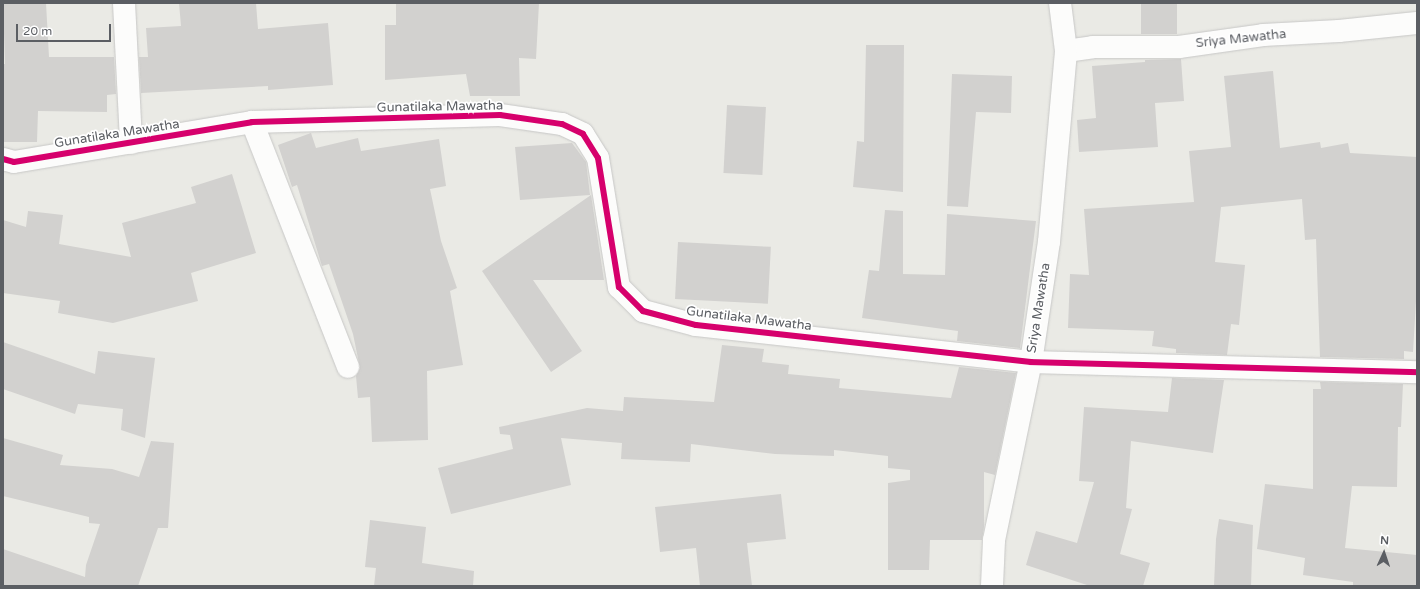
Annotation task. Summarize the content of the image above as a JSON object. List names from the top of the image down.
{
  "streets": {
    "street": ["Sriya Mawatha", "Gunatilaka Mawatha"]
  },
  "crossings": [
    ["Sriya Mawatha", "Gunatilaka Mawatha"]
  ],
  "scale_bar": "20 m",
  "north": "top"
}
